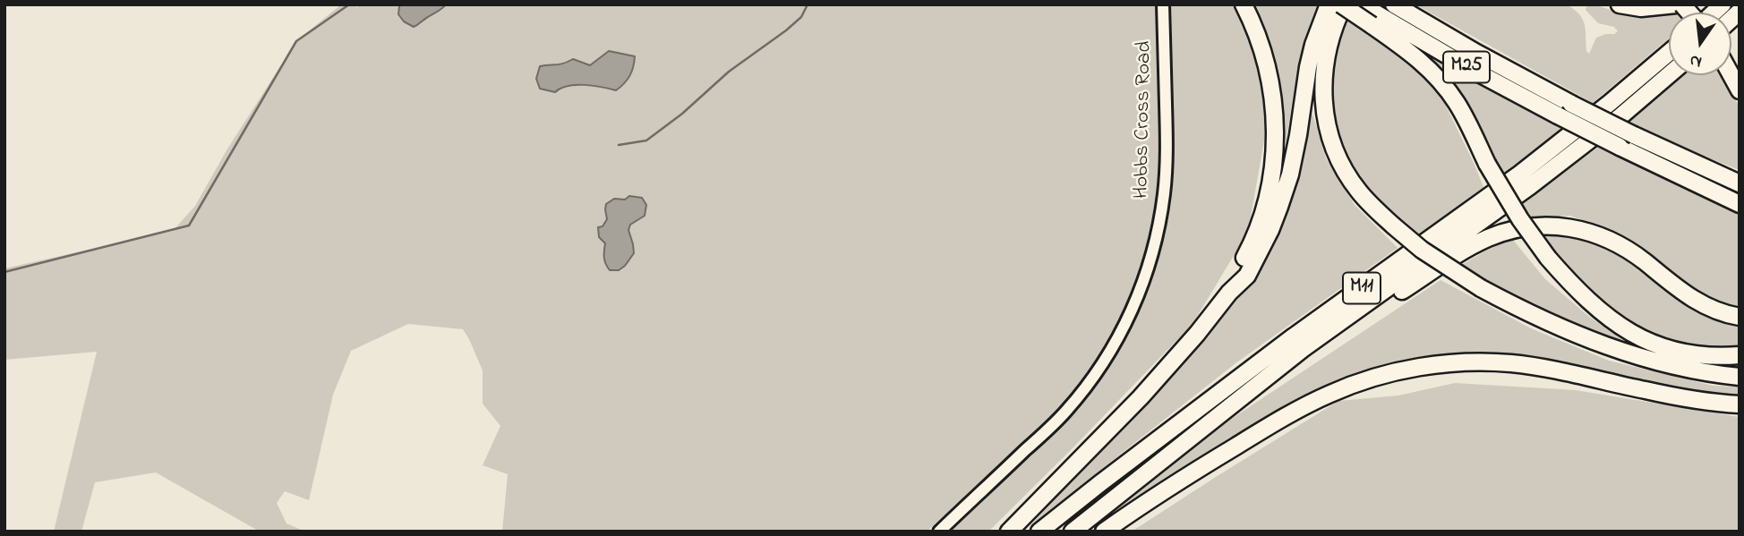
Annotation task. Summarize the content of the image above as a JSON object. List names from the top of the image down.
{
  "streets": {
    "highway": ["M25", "M11"],
    "street": ["Hobbs Cross Road"]
  },
  "north": "bottom"
}
